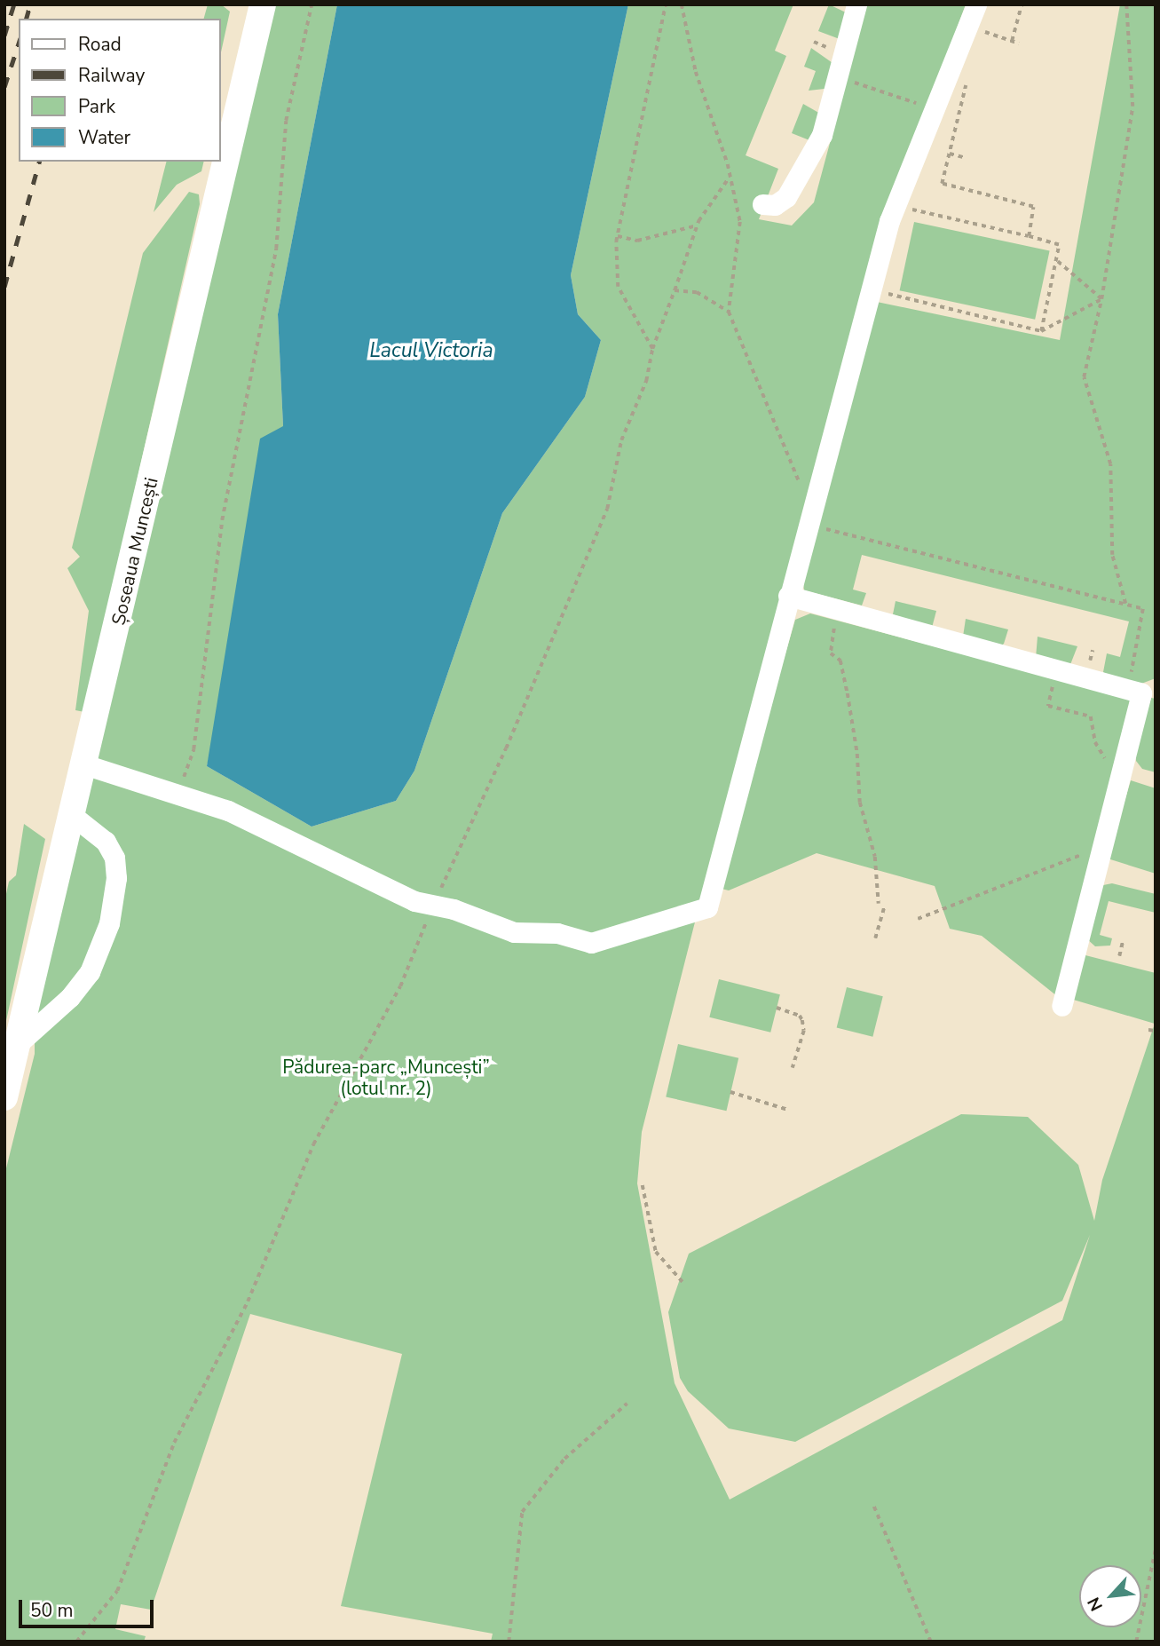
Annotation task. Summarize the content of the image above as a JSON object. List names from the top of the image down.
{
  "streets": {
    "main road": ["Șoseaua Muncești"]
  },
  "water": ["Lacul Victoria"],
  "parks": ["Pădurea-parc „Muncești” (lotul nr. 2)"],
  "legend": [
    "Road",
    "Railway",
    "Park",
    "Water"
  ],
  "scale_bar": "50 m",
  "north": "bottom left"
}
